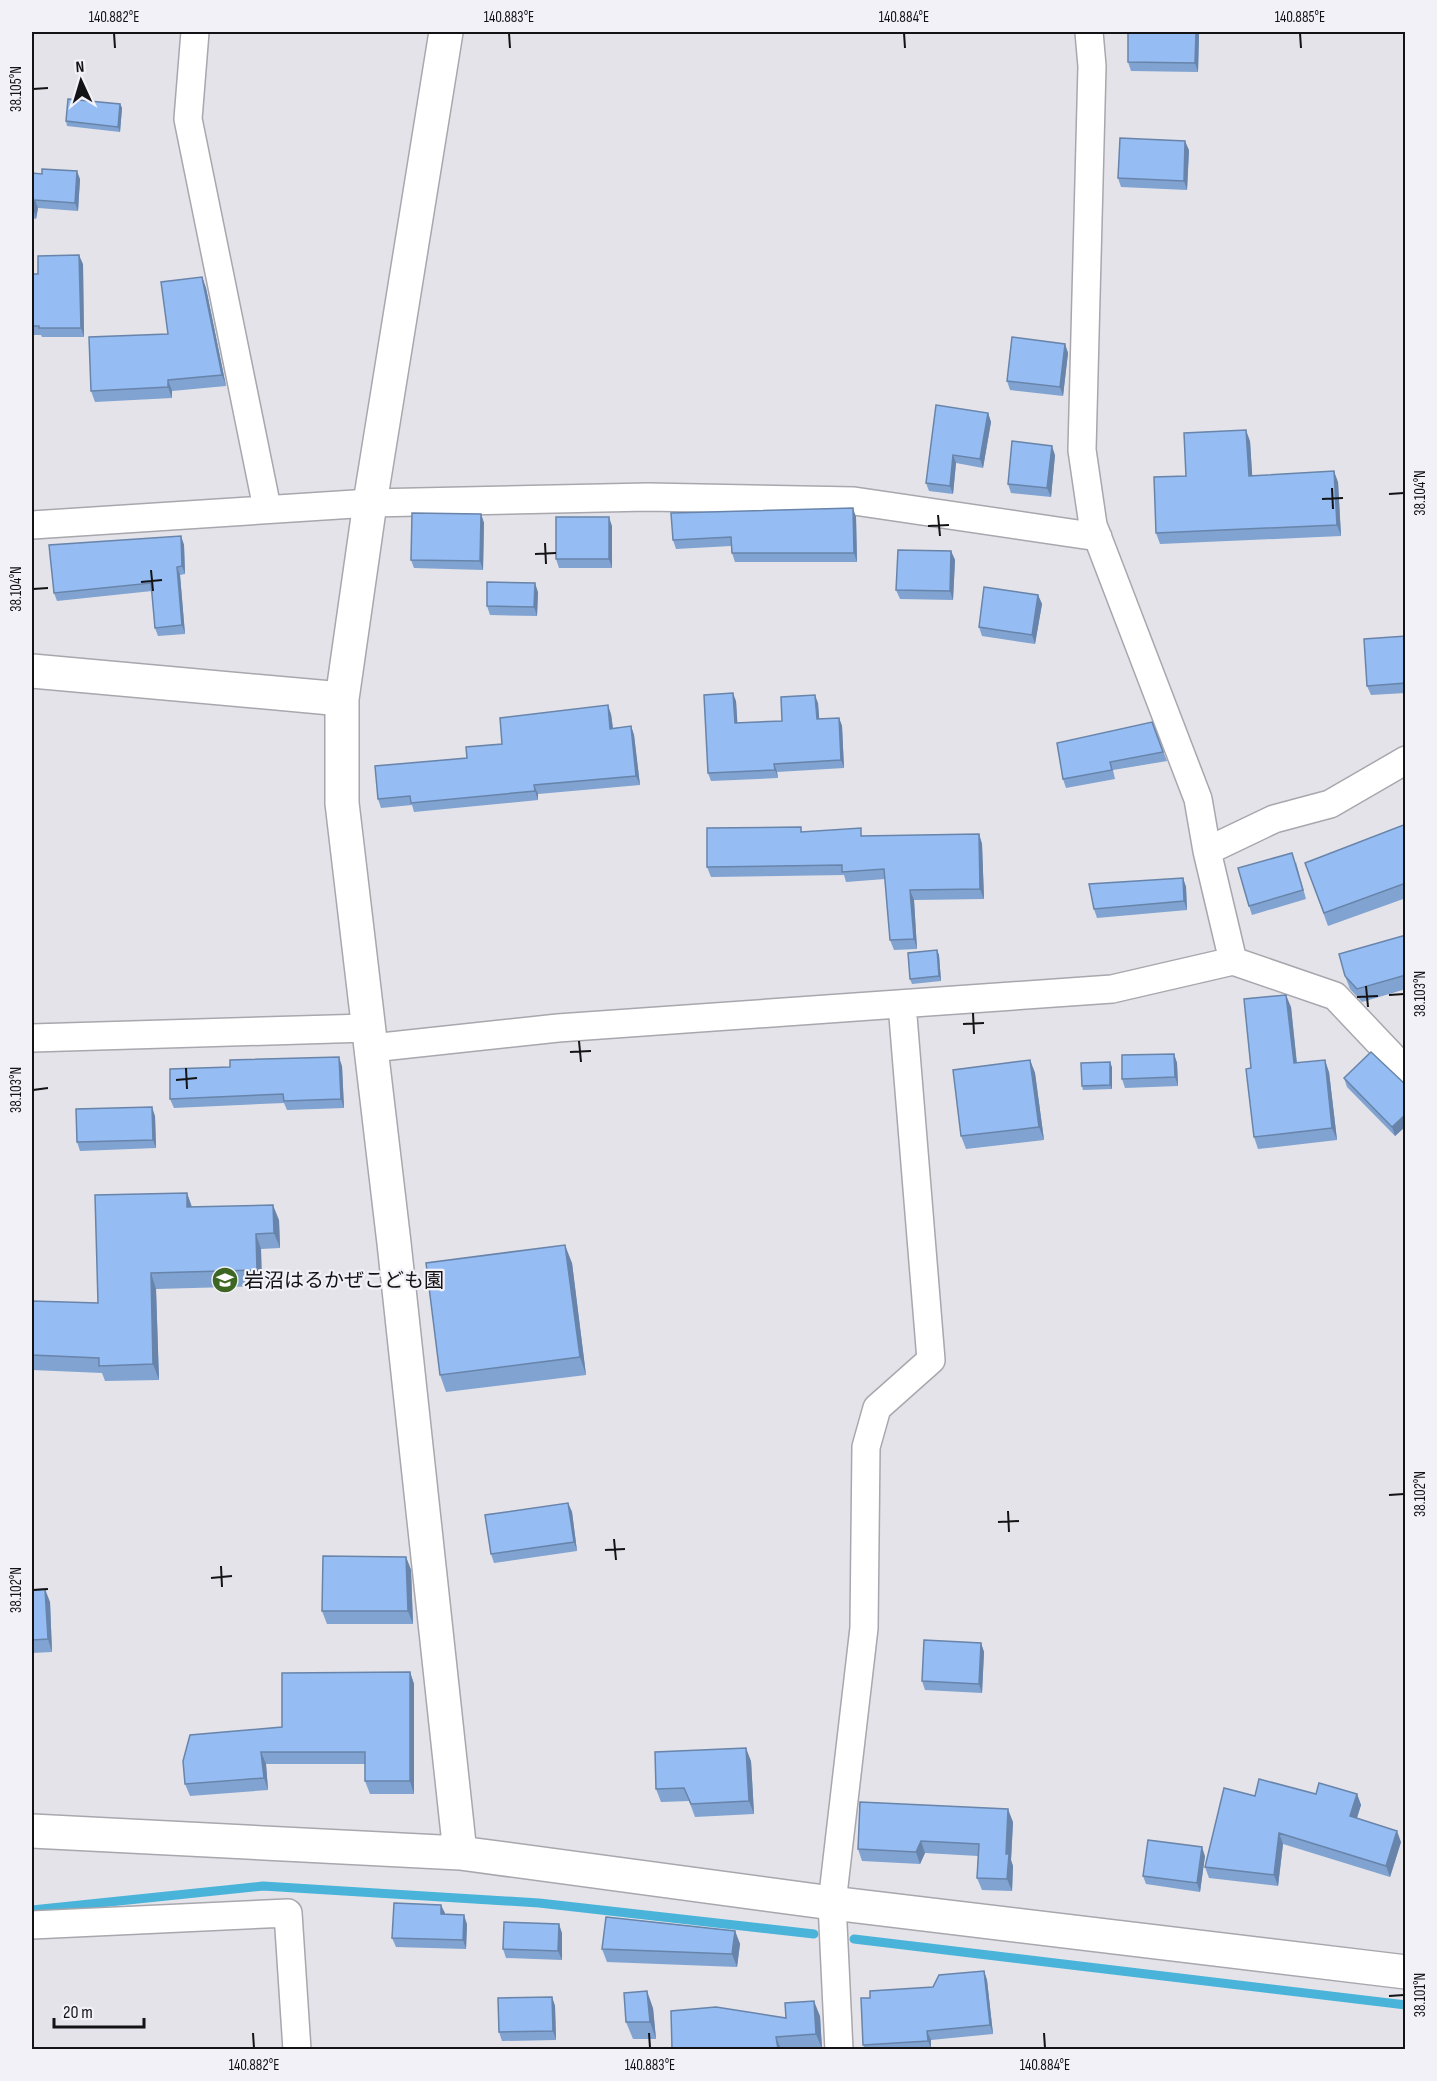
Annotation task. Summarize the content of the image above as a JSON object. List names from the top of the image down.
{
  "places": {
    "school or university": ["岩沼はるかぜこども園"]
  },
  "scale_bar": "20 m",
  "north": "top",
  "coordinates": [
    "140.882°E",
    "140.883°E",
    "140.884°E",
    "140.885°E",
    "38.105°N",
    "38.104°N",
    "38.103°N",
    "38.102°N",
    "38.101°N"
  ]
}
